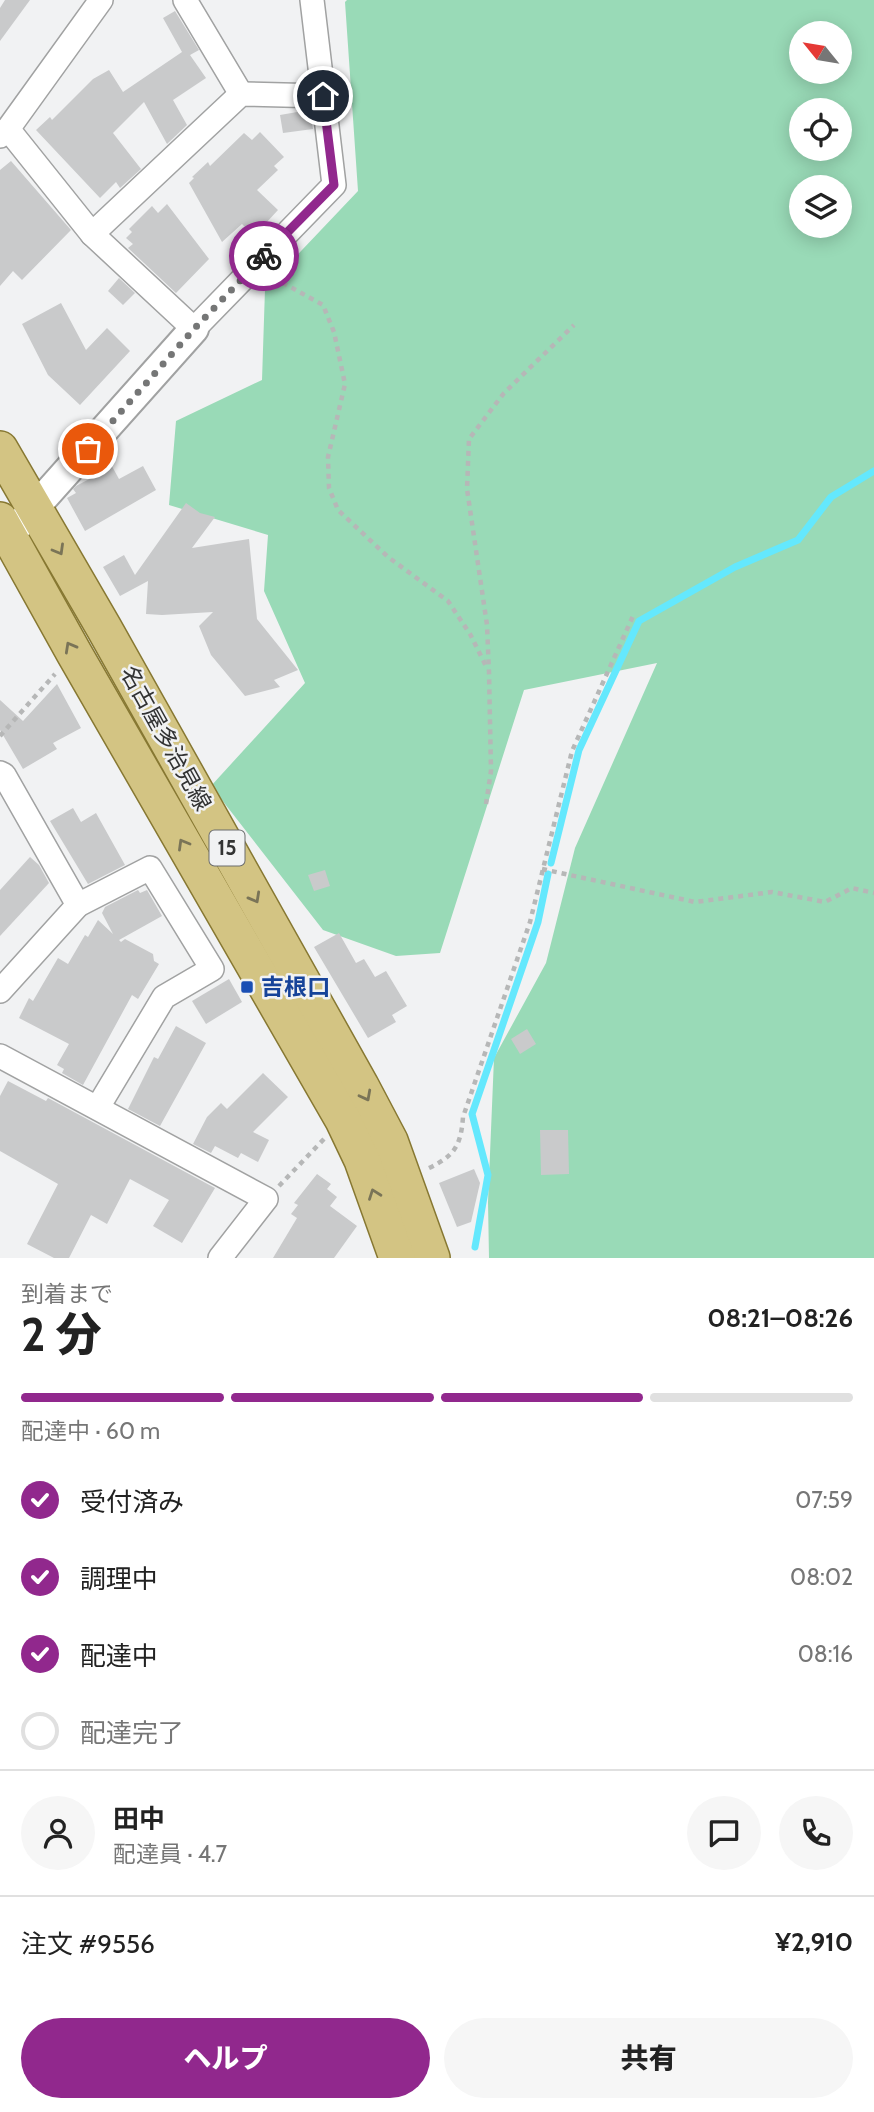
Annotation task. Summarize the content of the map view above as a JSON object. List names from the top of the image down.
{
  "streets": {
    "main road": ["名古屋多治見線", "15"]
  },
  "places": {
    "transit": ["吉根口"]
  },
  "north": "top left",
  "page": {
    "heading": ["2 分", "到着まで", "08:21–08:26"],
    "panel": [
      "田中",
      "配達員 · 4.7",
      "注文 #9556",
      "¥2,910"
    ],
    "bar": "配達中 · 60 m",
    "list": [
      ["受付済み", "07:59"],
      ["調理中", "08:02"],
      ["配達中", "08:16"],
      "配達完了"
    ],
    "buttons": ["ヘルプ", "共有"]
  }
}
